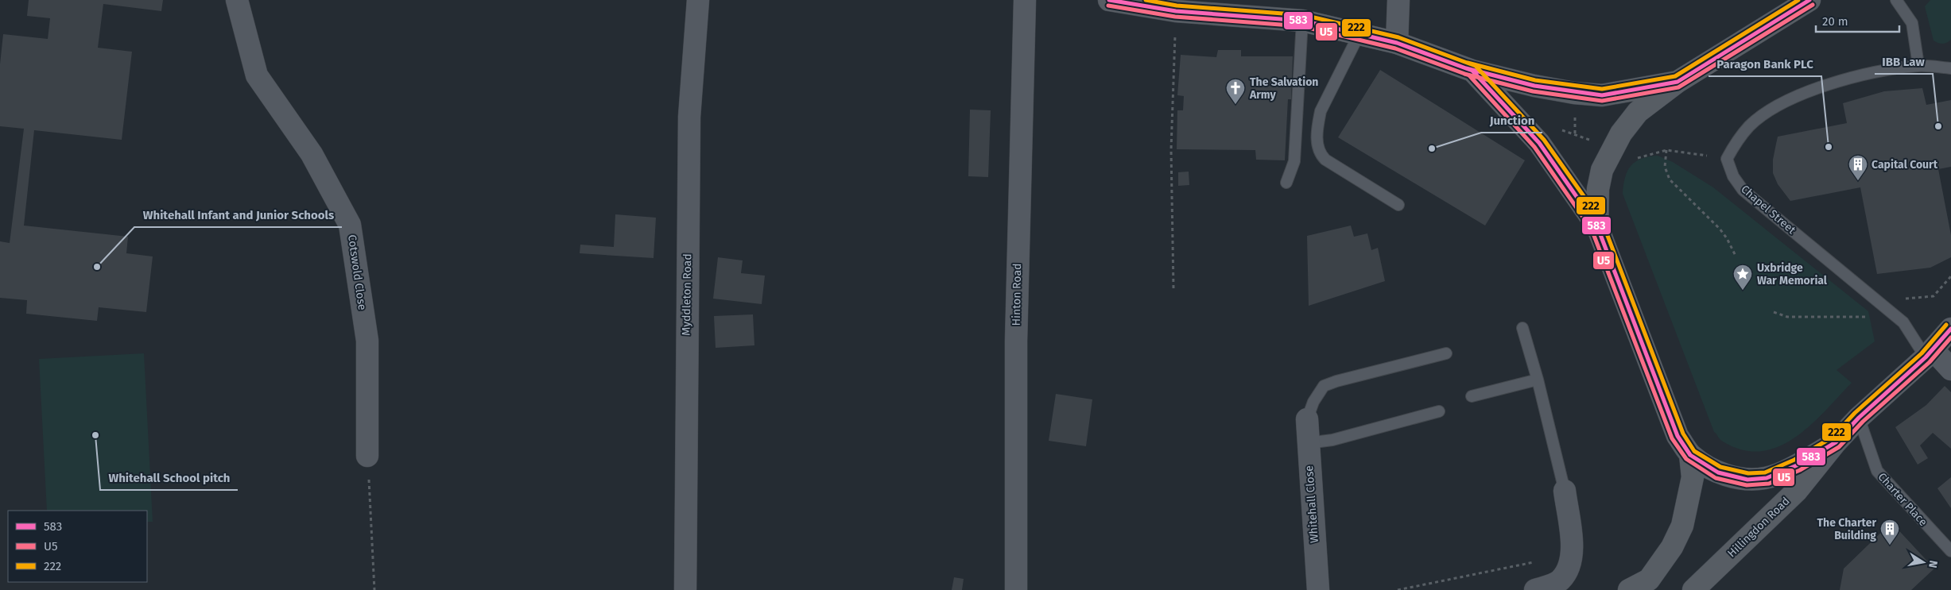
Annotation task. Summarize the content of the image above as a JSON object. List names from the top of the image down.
{
  "streets": {
    "main road": ["Hillingdon Road"],
    "street": [
      "Cotswold Close",
      "Myddleton Road",
      "Hinton Road",
      "Whitehall Close"
    ],
    "lane": ["Chapel Street", "Charter Place"]
  },
  "places": {
    "church": ["The Salvation Army"],
    "other": [
      "IBB Law",
      "Paragon Bank PLC",
      "Junction",
      "Whitehall Infant and Junior Schools",
      "Whitehall School pitch"
    ],
    "building": ["Capital Court", "The Charter Building"],
    "place": ["Uxbridge War Memorial"]
  },
  "lines": ["transit line 583", "transit line 222", "transit line U5"],
  "legend": ["583", "U5", "222"],
  "scale_bar": "20 m",
  "north": "right"
}
